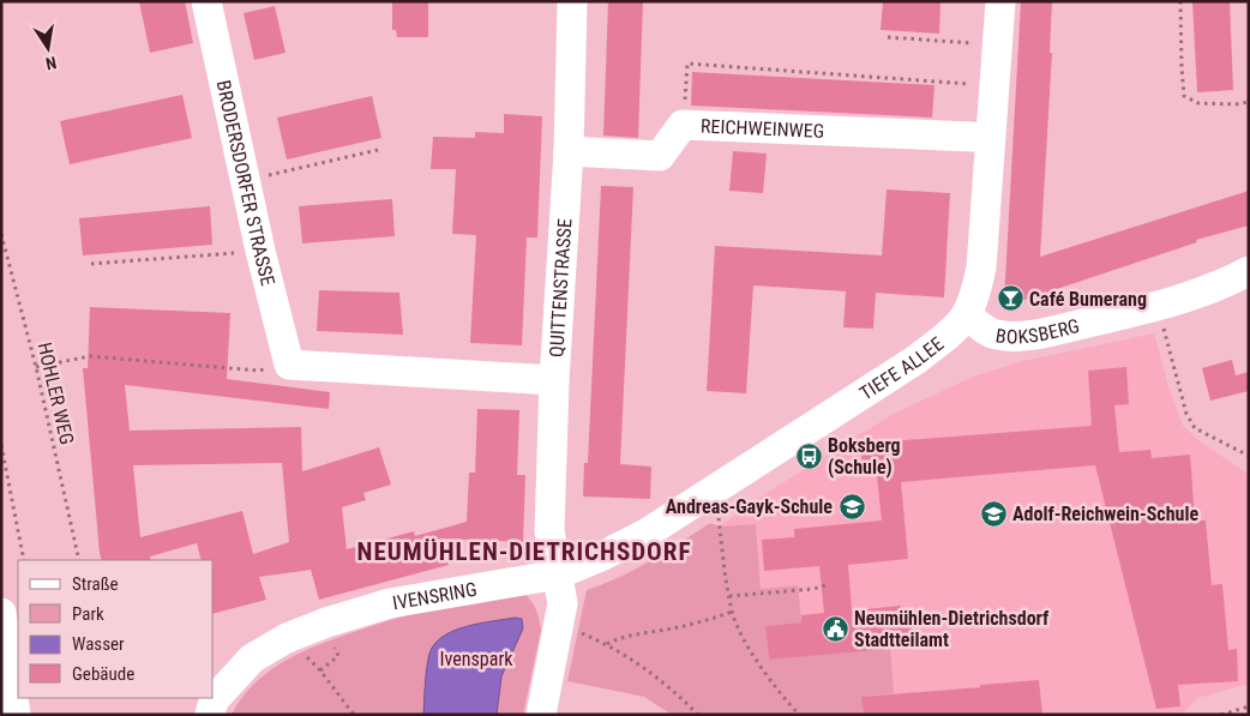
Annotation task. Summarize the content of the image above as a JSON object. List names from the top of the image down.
{
  "streets": {
    "street": [
      "REICHWEINWEG",
      "BRODERSDORFER STRASSE",
      "QUITTENSTRASSE",
      "BOKSBERG",
      "TIEFE ALLEE",
      "IVENSRING"
    ],
    "path": ["HOHLER WEG"]
  },
  "crossings": [
    ["REICHWEINWEG", "QUITTENSTRASSE"],
    ["QUITTENSTRASSE", "TIEFE ALLEE"],
    ["QUITTENSTRASSE", "IVENSRING"],
    ["BOKSBERG", "TIEFE ALLEE"],
    ["TIEFE ALLEE", "IVENSRING"]
  ],
  "districts": ["NEUMÜHLEN-DIETRICHSDORF"],
  "parks": ["Ivenspark"],
  "places": {
    "bar": ["Café Bumerang"],
    "bus stop": ["Boksberg (Schule)"],
    "school or university": ["Andreas-Gayk-Schule", "Adolf-Reichwein-Schule"],
    "public building": ["Neumühlen-Dietrichsdorf Stadtteilamt"]
  },
  "legend": [
    "Straße",
    "Park",
    "Wasser",
    "Gebäude"
  ],
  "north": "bottom"
}
